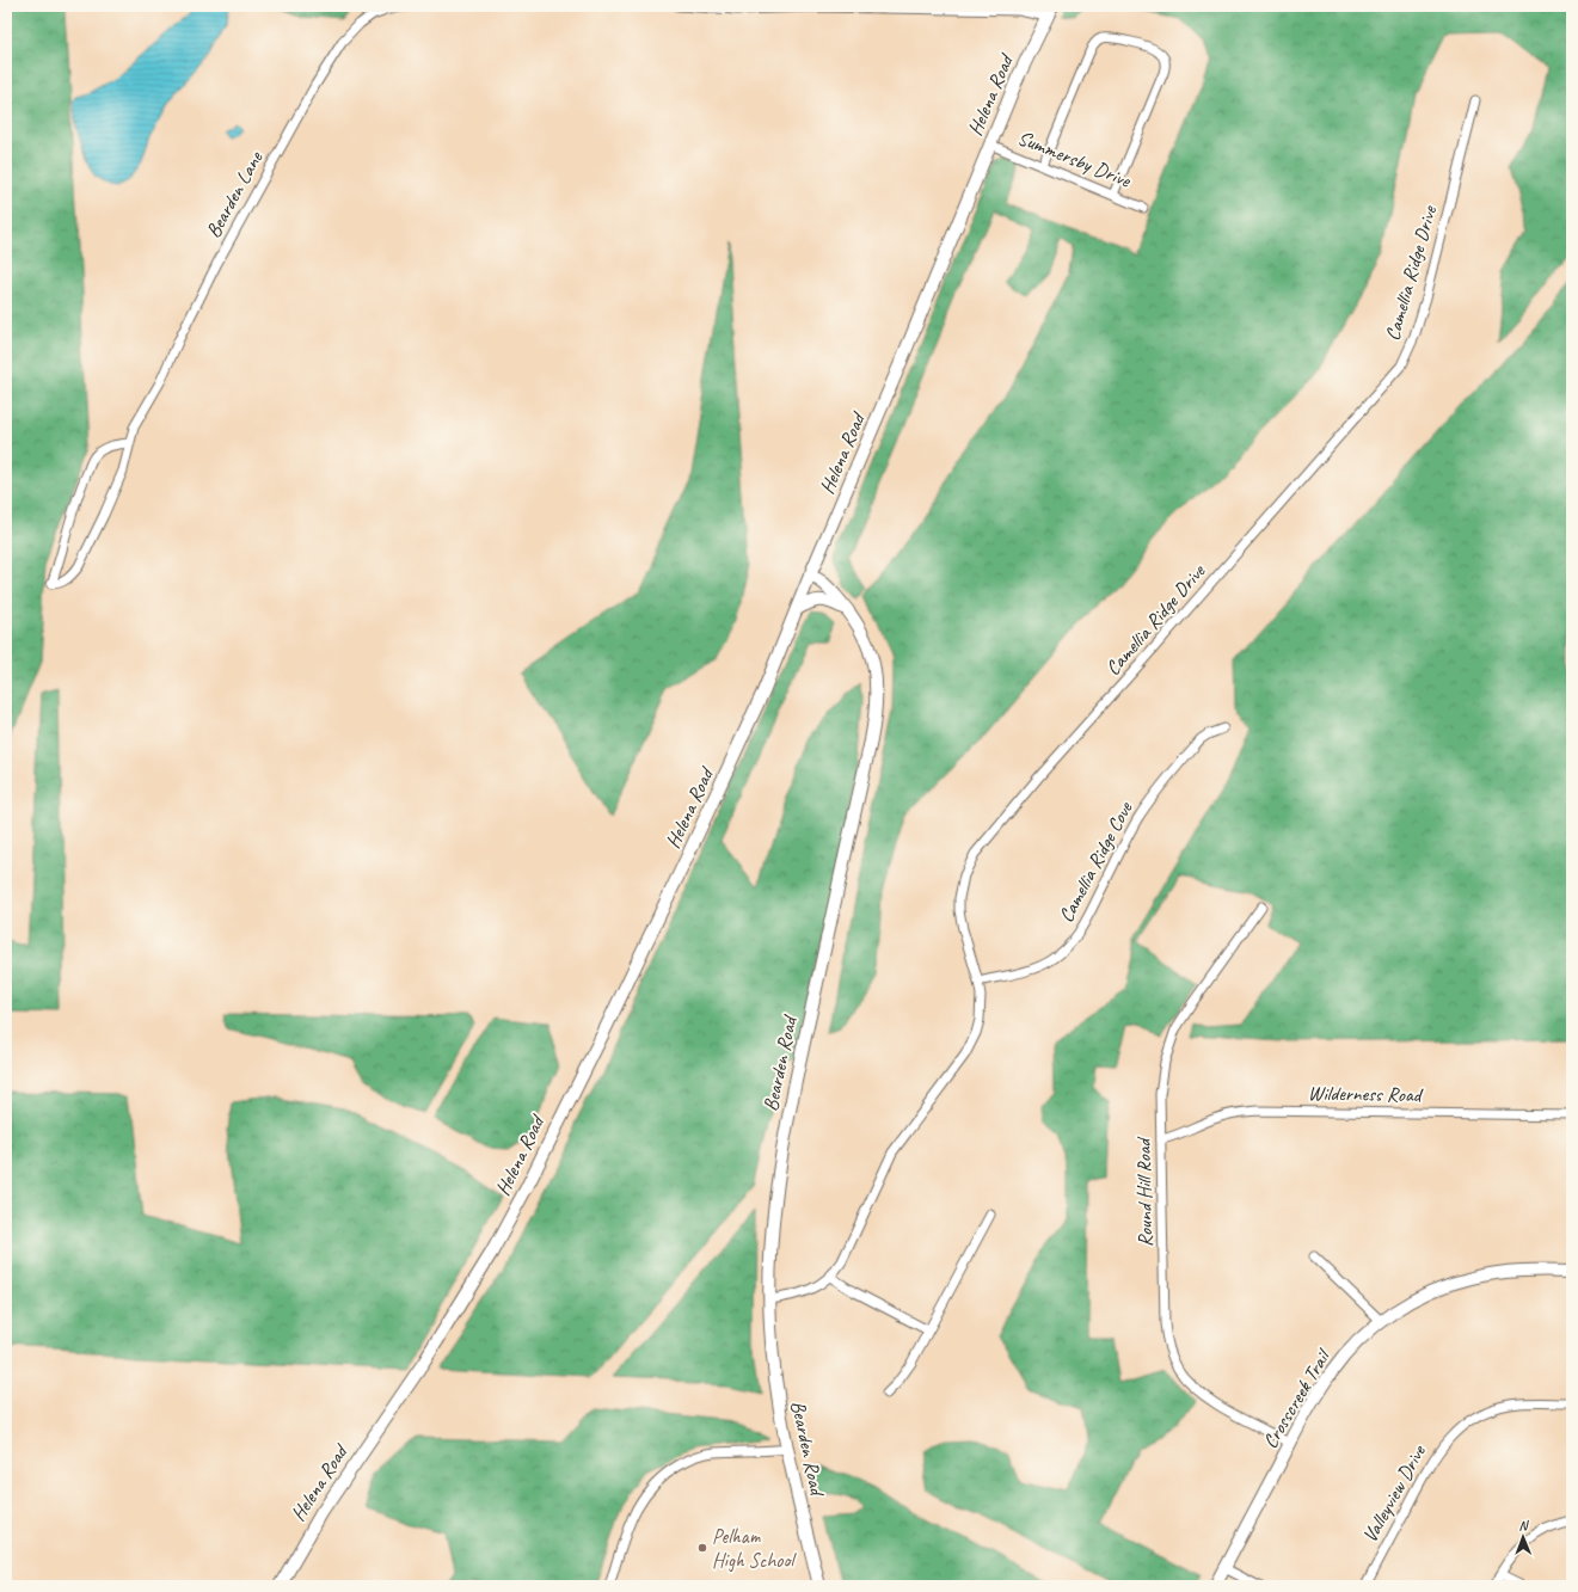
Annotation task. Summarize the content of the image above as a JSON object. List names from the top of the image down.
{
  "streets": {
    "main road": ["Helena Road", "Bearden Road", "Crosscreek Trail"],
    "street": [
      "Summersby Drive",
      "Bearden Lane",
      "Camellia Ridge Drive",
      "Camellia Ridge Cove",
      "Wilderness Road",
      "Round Hill Road",
      "Valleyview Drive"
    ]
  },
  "crossings": [
    ["Helena Road", "Summersby Drive"],
    ["Helena Road", "Bearden Road"],
    ["Camellia Ridge Drive", "Camellia Ridge Cove"],
    ["Wilderness Road", "Round Hill Road"],
    ["Round Hill Road", "Crosscreek Trail"]
  ],
  "places": ["Pelham High School"],
  "north": "top"
}
